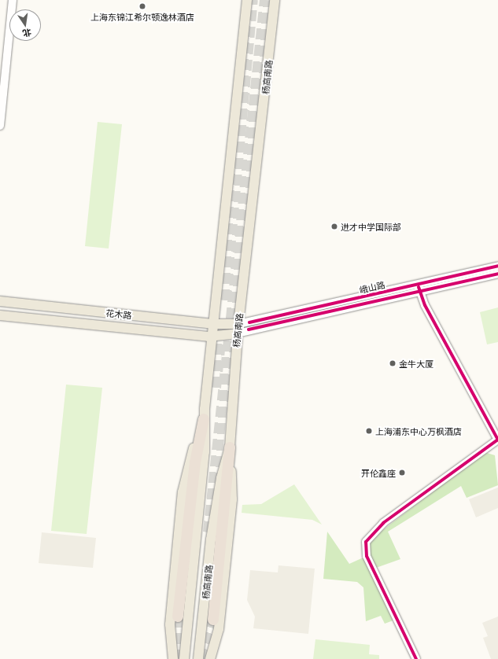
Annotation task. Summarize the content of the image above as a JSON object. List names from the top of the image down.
{
  "streets": {
    "main road": ["杨高南路", "花木路"],
    "street": ["峨山路"]
  },
  "crossings": [
    ["杨高南路", "峨山路"],
    ["杨高南路", "花木路"],
    ["峨山路", "花木路"]
  ],
  "places": [
    "上海东锦江希尔顿逸林酒店",
    "进才中学国际部",
    "金牛大厦",
    "上海浦东中心万枫酒店",
    "开伦鑫座"
  ],
  "north": "bottom"
}
